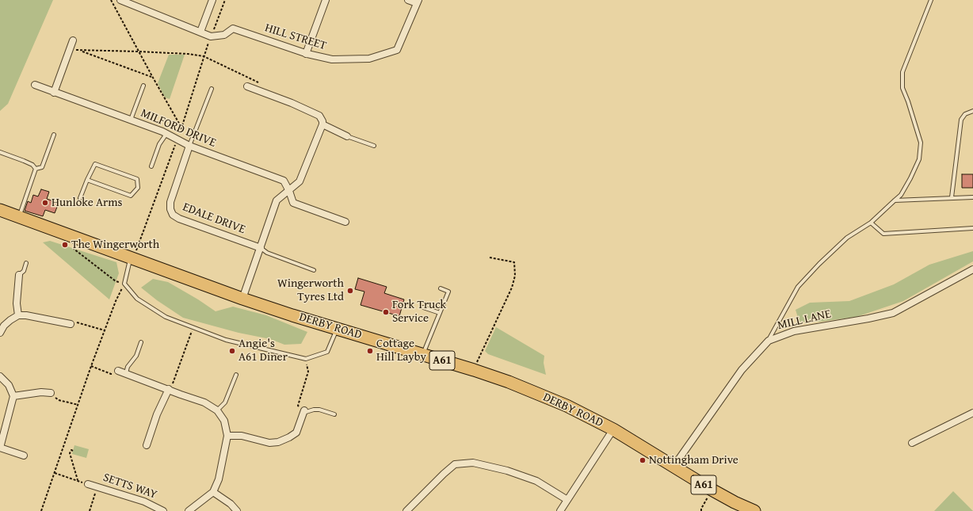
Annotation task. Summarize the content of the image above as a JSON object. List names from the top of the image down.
{
  "streets": {
    "highway": ["DERBY ROAD", "A61"],
    "street": [
      "HILL STREET",
      "MILFORD DRIVE",
      "EDALE DRIVE",
      "MILL LANE",
      "SETTS WAY"
    ]
  },
  "crossings": [
    ["MILFORD DRIVE", "EDALE DRIVE"],
    ["MILL LANE", "DERBY ROAD"]
  ],
  "places": [
    "Hunloke Arms",
    "The Wingerworth",
    "Wingerworth Tyres Ltd",
    "Fork Truck Service",
    "Angie's A61 Diner",
    "Cottage Hill Layby",
    "Nottingham Drive"
  ]
}
